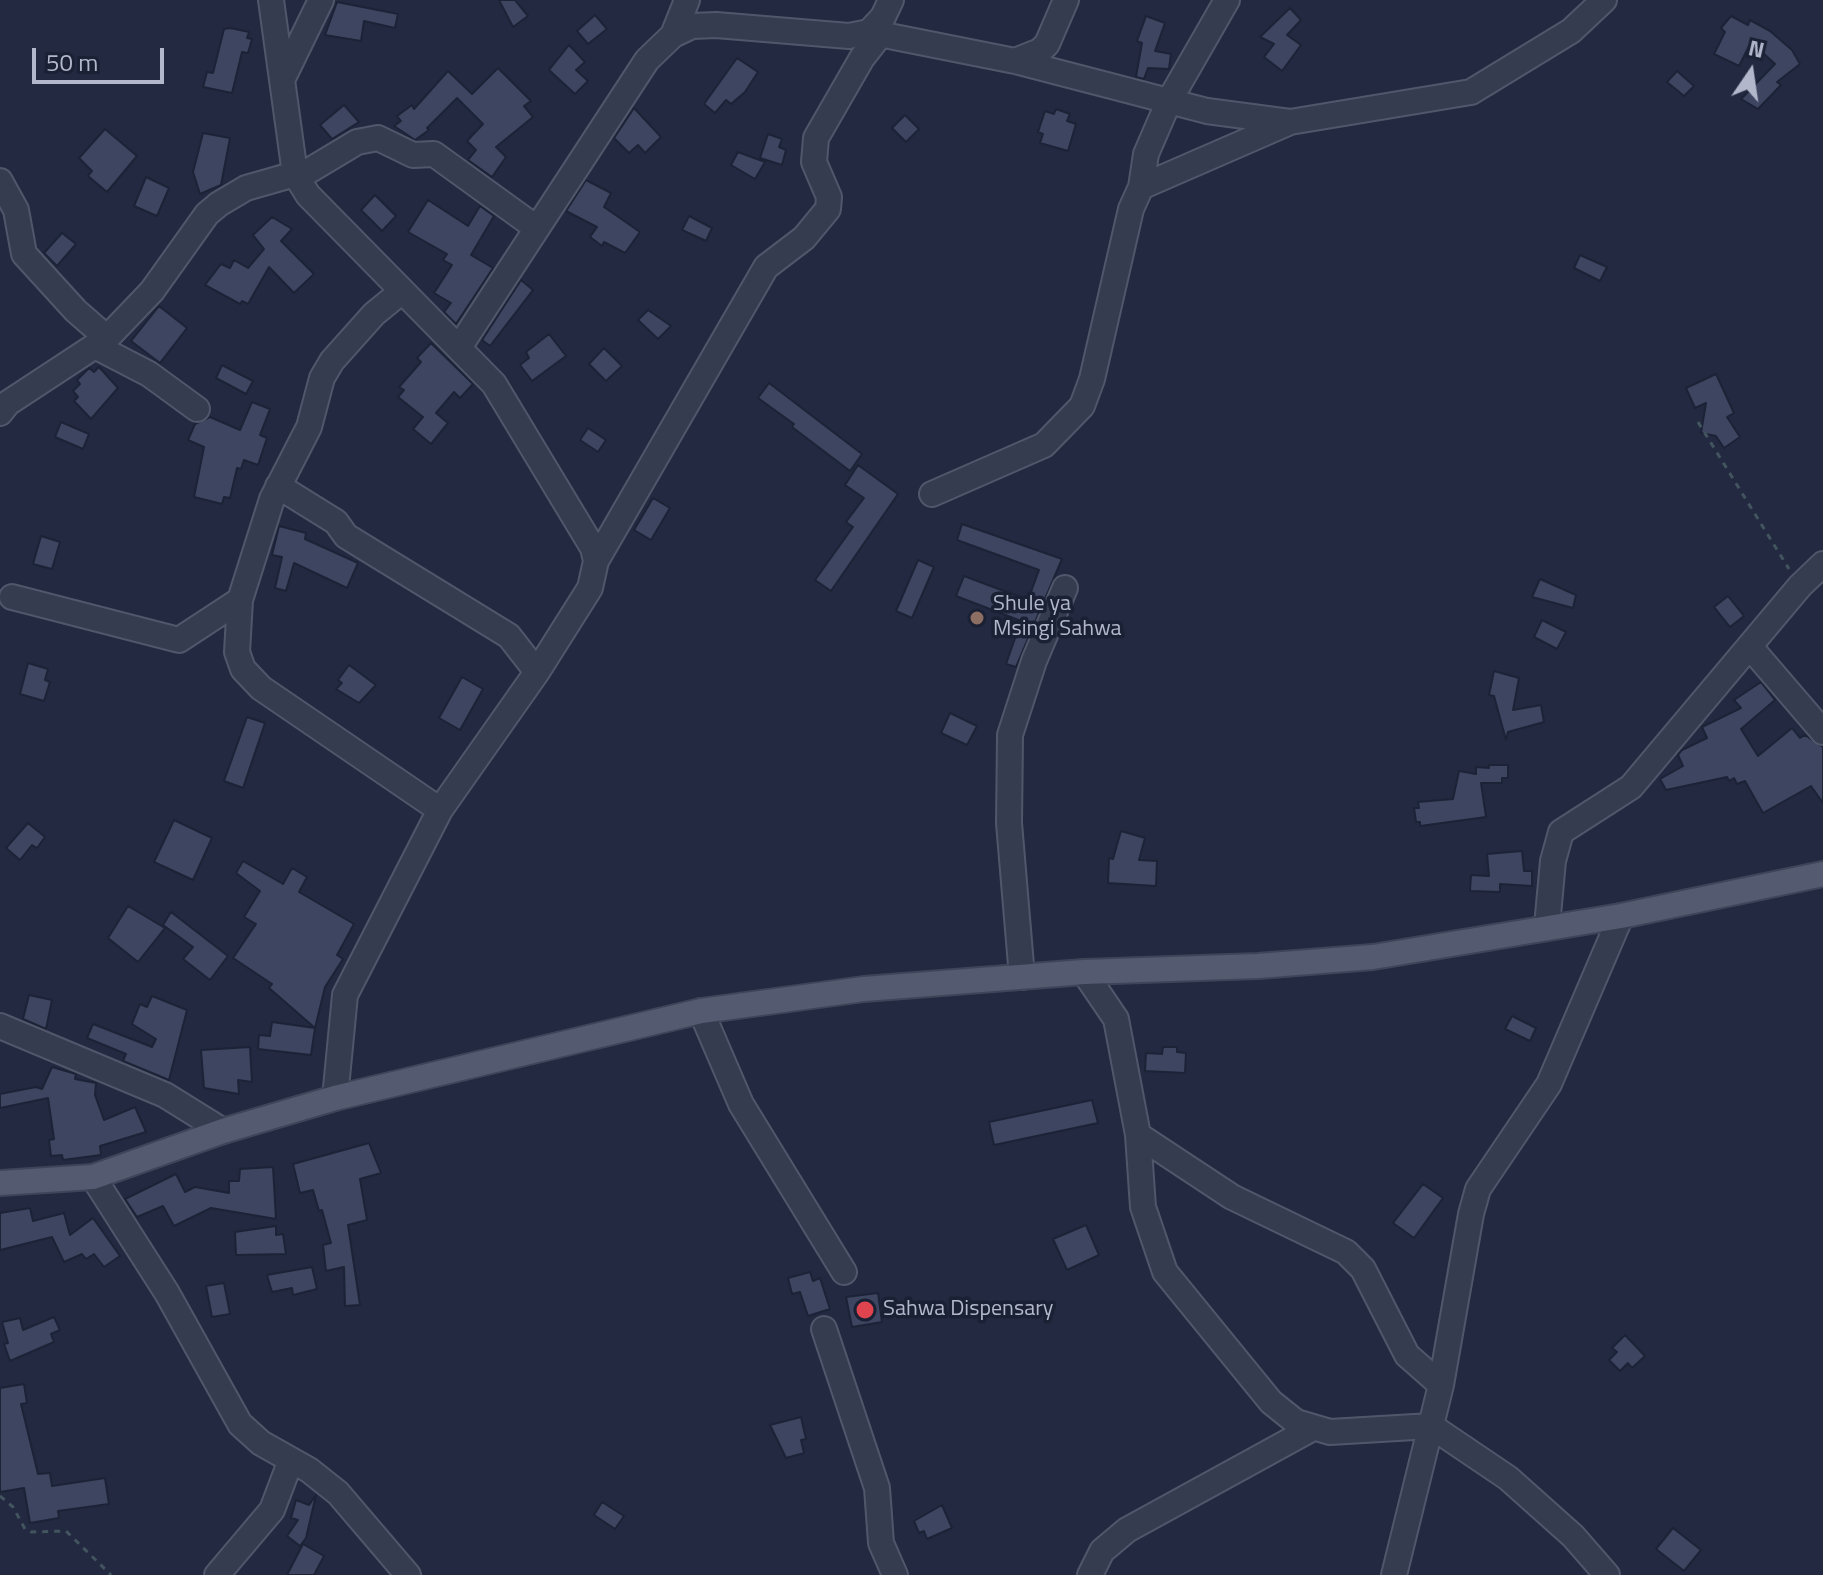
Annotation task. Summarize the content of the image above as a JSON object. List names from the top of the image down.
{
  "places": ["Shule ya Msingi Sahwa", "Sahwa Dispensary"],
  "scale_bar": "50 m",
  "north": "top"
}
